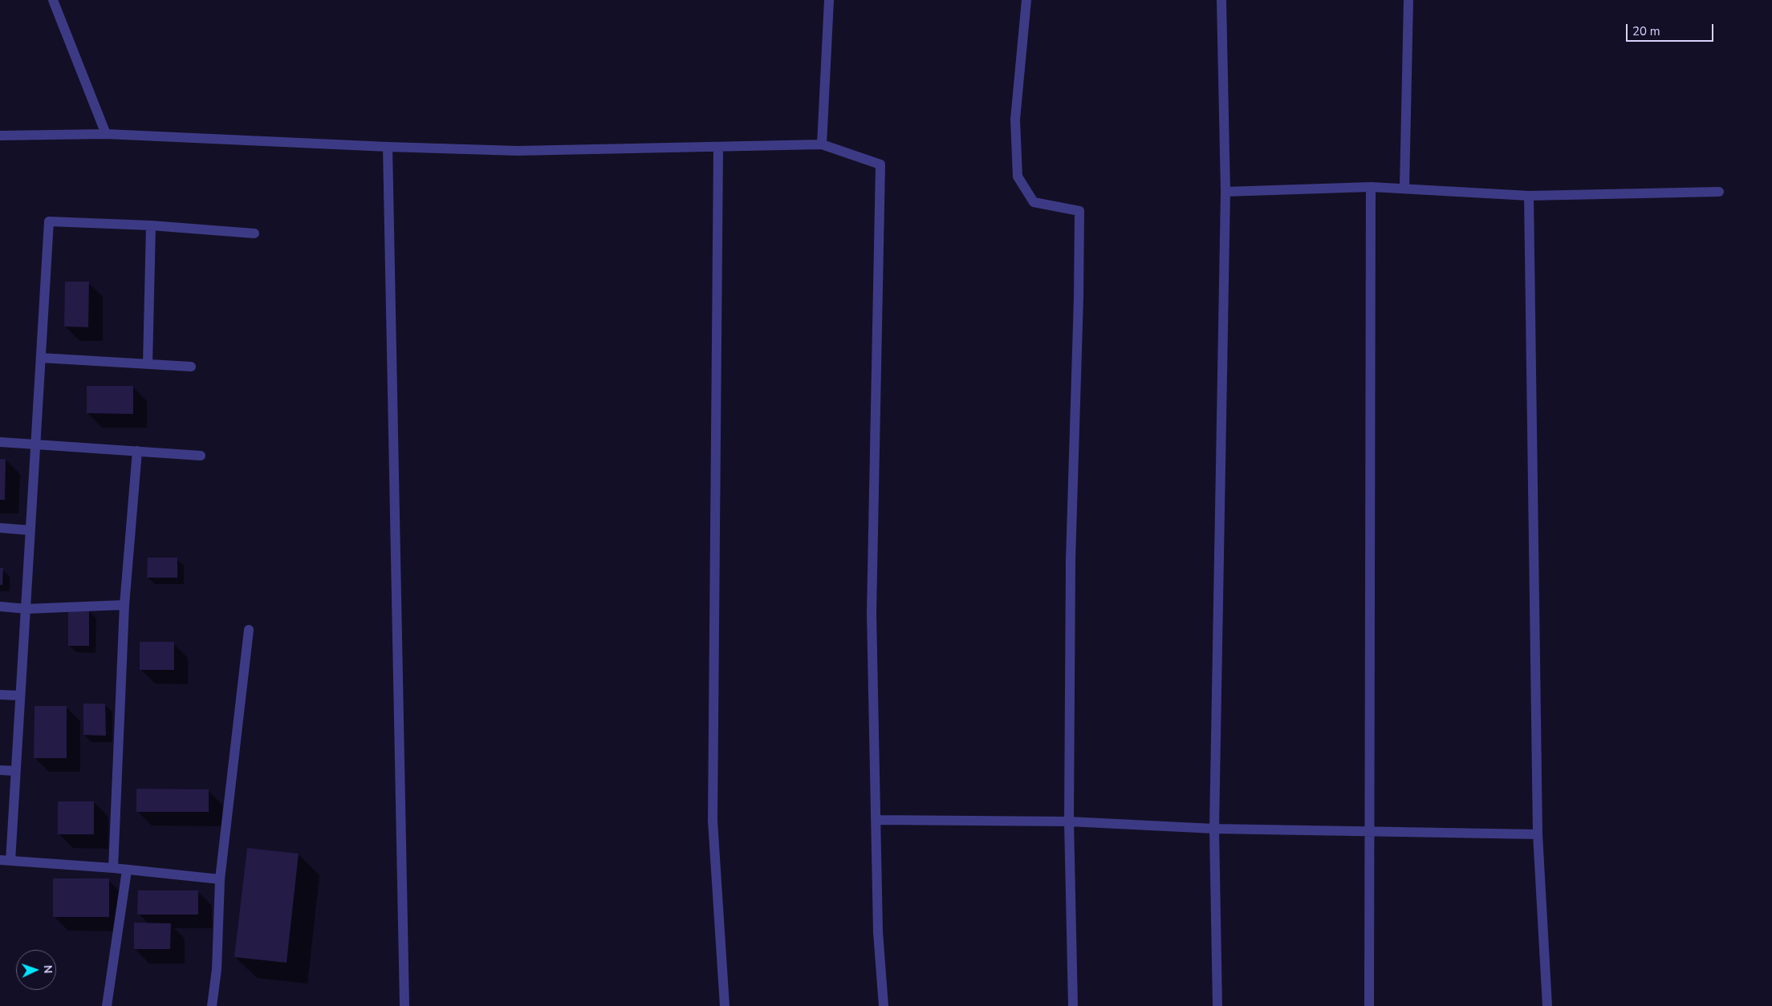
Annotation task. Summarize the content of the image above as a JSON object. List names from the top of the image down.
{
  "scale_bar": "20 m",
  "north": "right"
}
